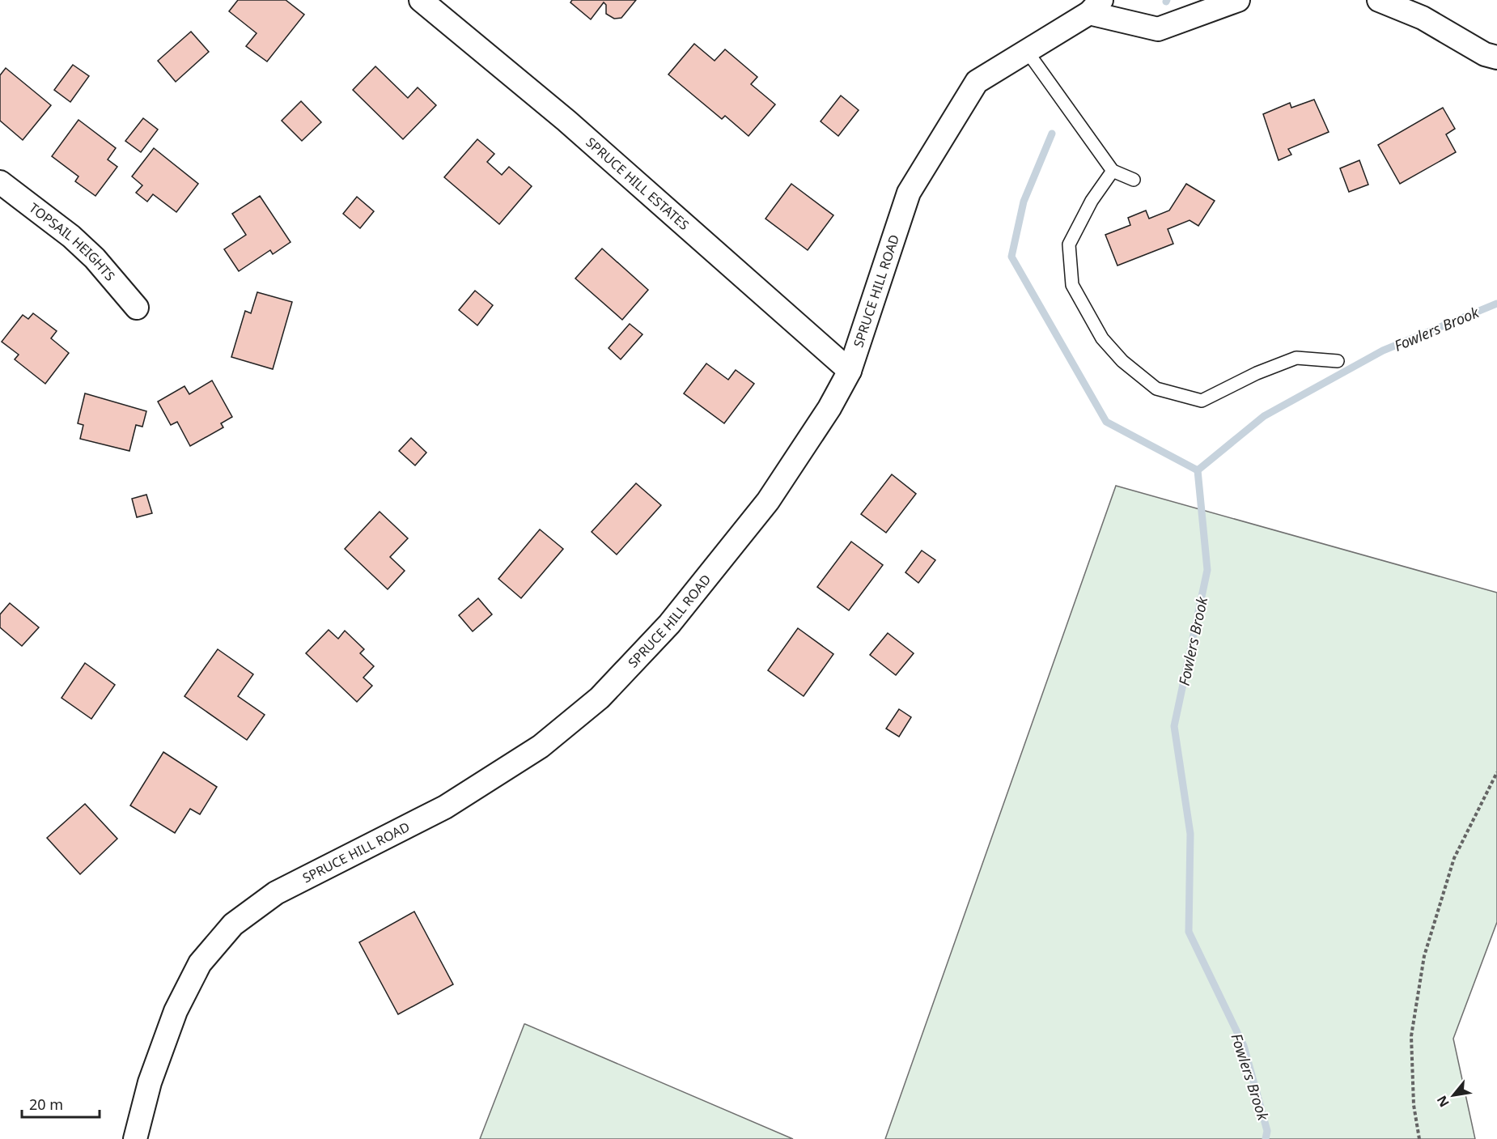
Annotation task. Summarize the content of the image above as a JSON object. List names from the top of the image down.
{
  "streets": {
    "street": ["SPRUCE HILL ESTATES", "TOPSAIL HEIGHTS", "SPRUCE HILL ROAD"]
  },
  "crossings": [
    ["SPRUCE HILL ESTATES", "SPRUCE HILL ROAD"]
  ],
  "water": ["Fowlers Brook"],
  "scale_bar": "20 m",
  "north": "bottom left"
}
